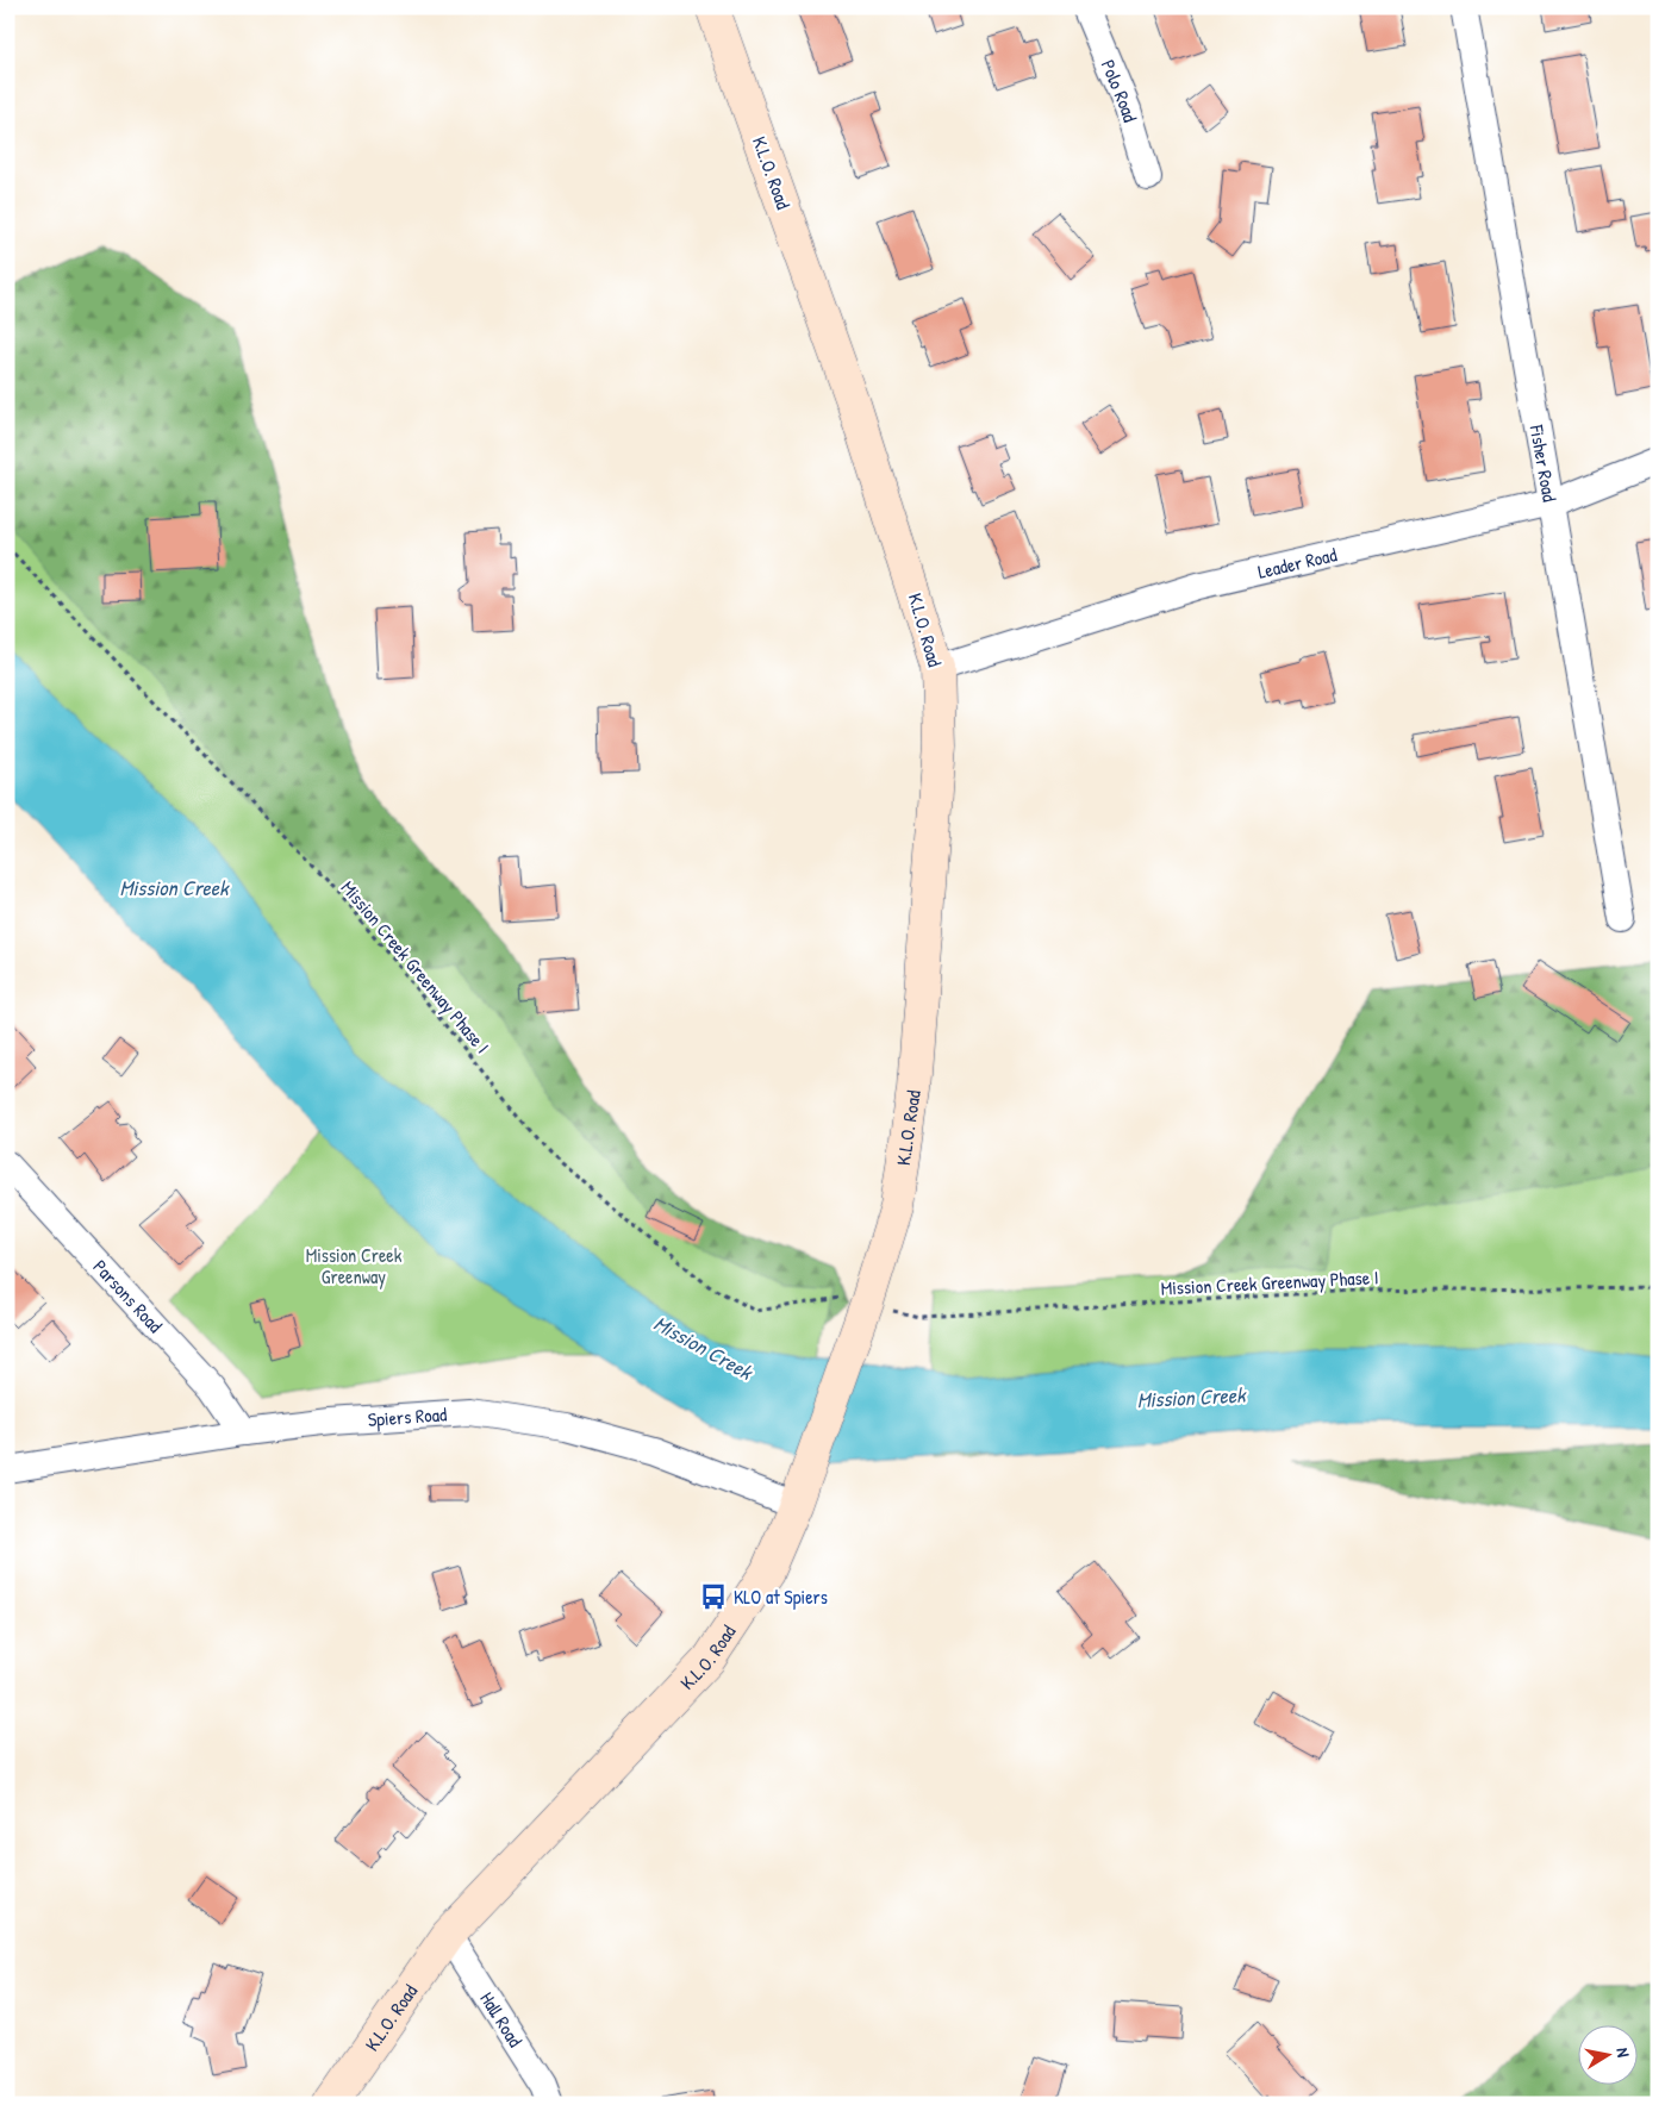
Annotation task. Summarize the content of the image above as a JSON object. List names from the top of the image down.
{
  "streets": {
    "main road": ["K.L.O. Road"],
    "street": [
      "Polo Road",
      "Fisher Road",
      "Leader Road",
      "Parsons Road",
      "Spiers Road",
      "Hall Road"
    ],
    "path": ["Mission Creek Greenway Phase I"]
  },
  "crossings": [
    ["K.L.O. Road", "Leader Road"],
    ["K.L.O. Road", "Mission Creek Greenway Phase I"],
    ["K.L.O. Road", "Spiers Road"],
    ["K.L.O. Road", "Hall Road"],
    ["Fisher Road", "Leader Road"],
    ["Parsons Road", "Spiers Road"]
  ],
  "water": ["Mission Creek"],
  "parks": ["Mission Creek Greenway"],
  "places": {
    "bus stop": ["KLO at Spiers"]
  },
  "north": "right"
}
